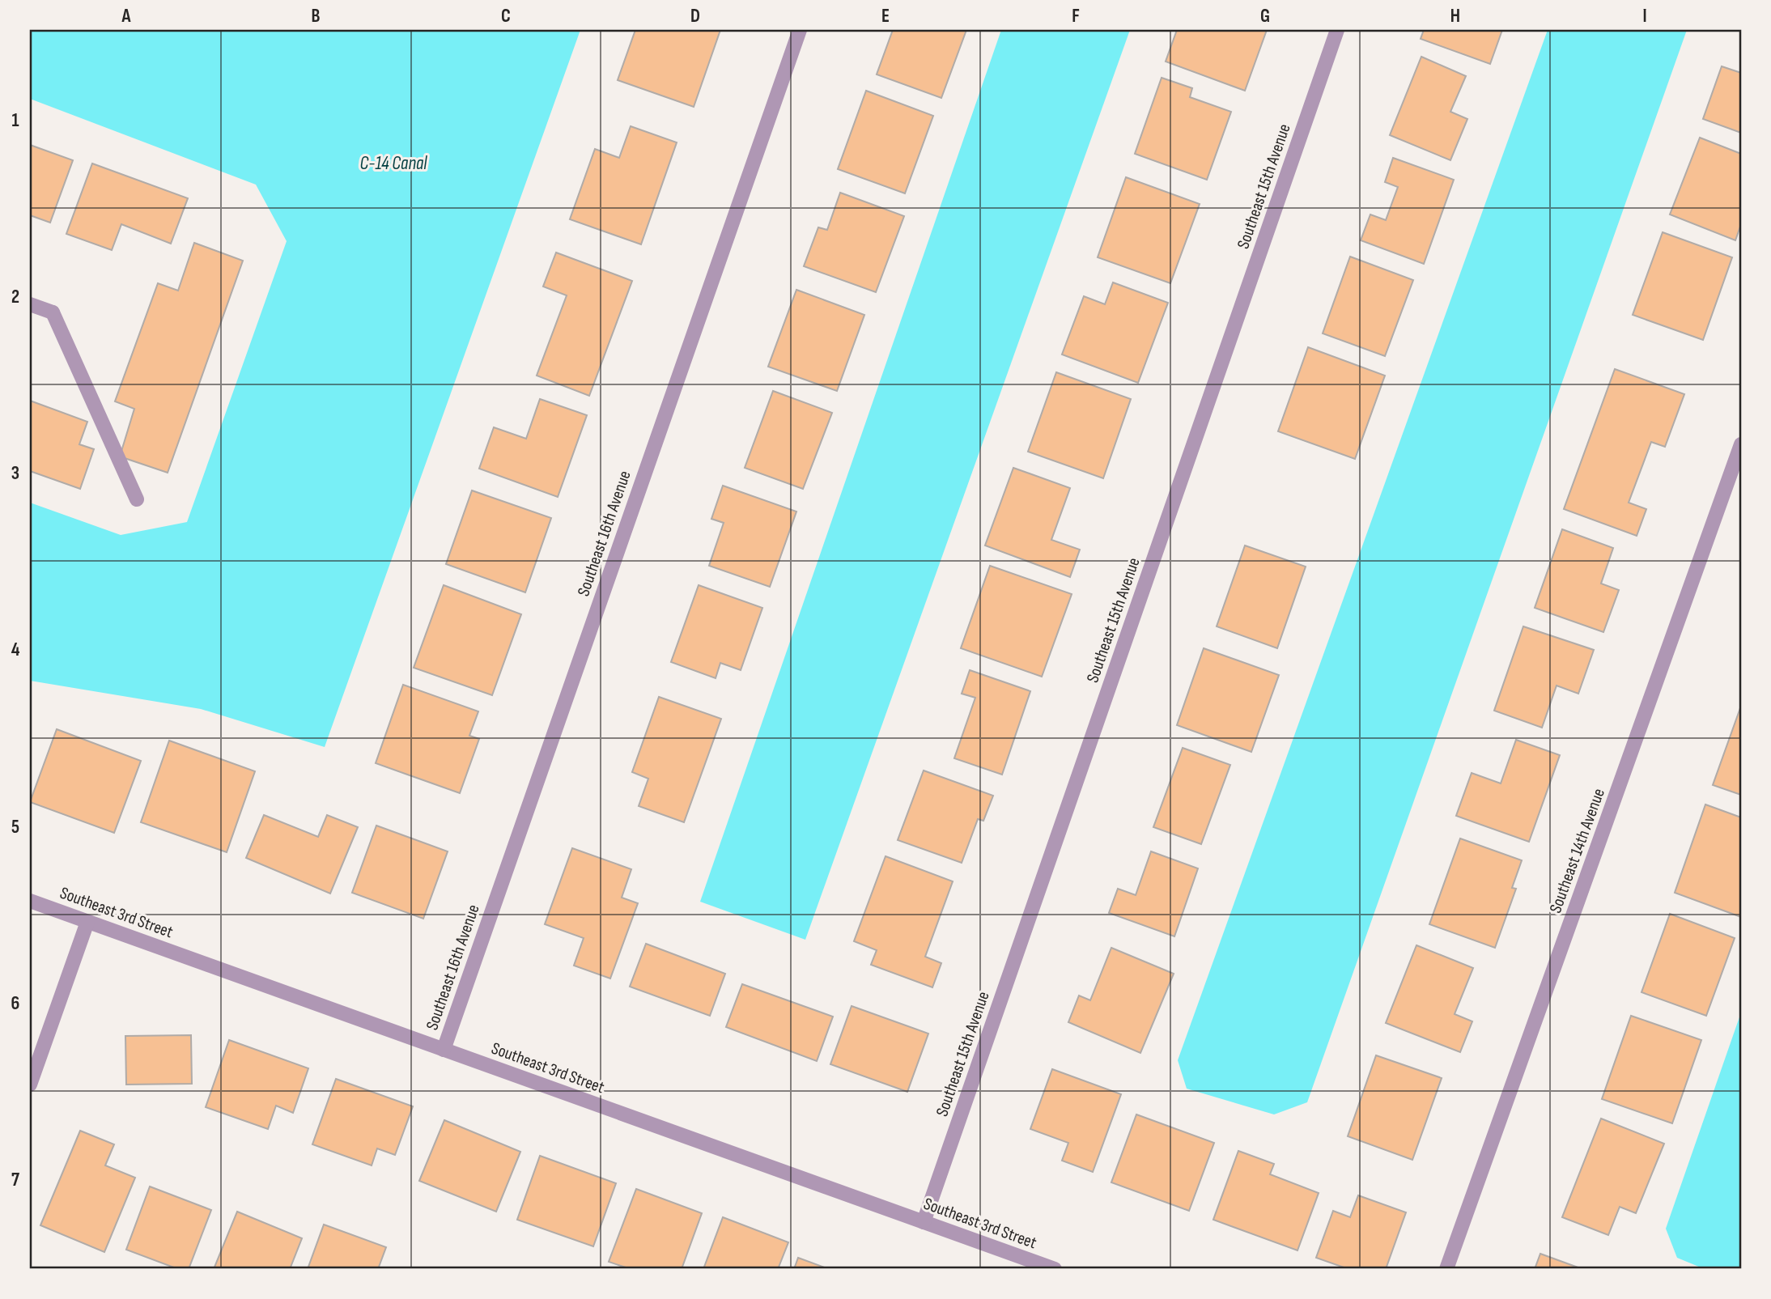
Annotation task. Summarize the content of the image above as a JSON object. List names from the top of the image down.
{
  "streets": {
    "street": [
      "Southeast 15th Avenue",
      "Southeast 16th Avenue",
      "Southeast 14th Avenue",
      "Southeast 3rd Street"
    ]
  },
  "crossings": [
    ["Southeast 15th Avenue", "Southeast 3rd Street"],
    ["Southeast 16th Avenue", "Southeast 3rd Street"]
  ],
  "water": ["C-14 Canal"],
  "grid": {
    "columns": [
      "A",
      "B",
      "C",
      "D",
      "E",
      "F",
      "G",
      "H",
      "I"
    ],
    "rows": [
      "1",
      "2",
      "3",
      "4",
      "5",
      "6",
      "7"
    ]
  }
}
